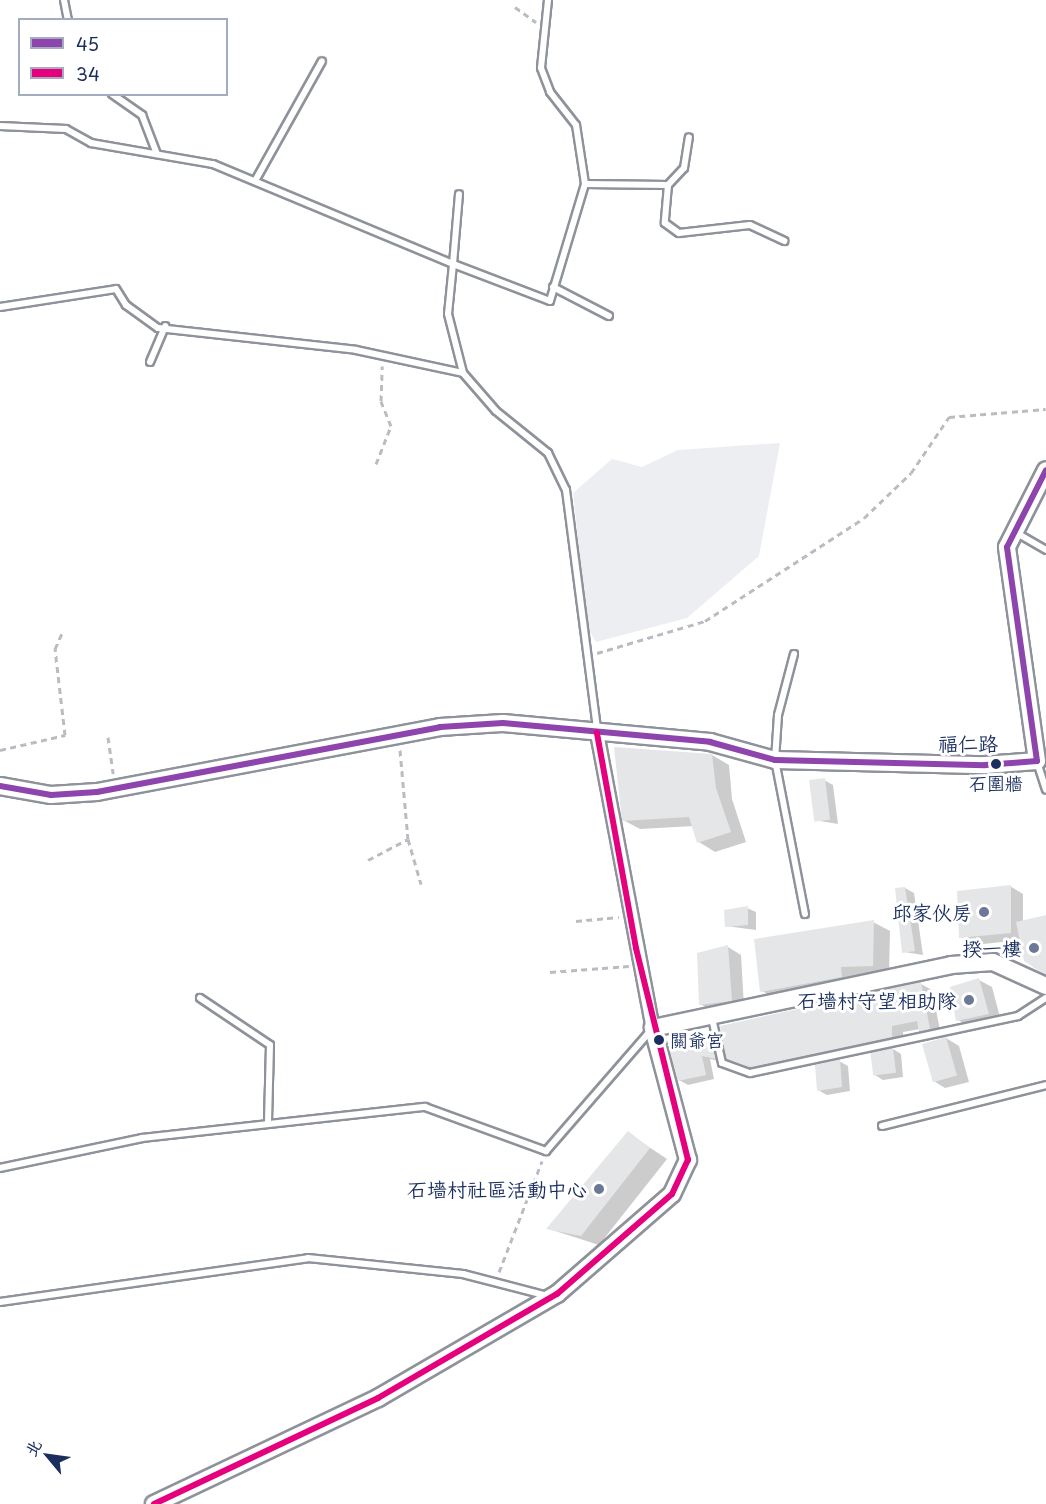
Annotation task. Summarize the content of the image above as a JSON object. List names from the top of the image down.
{
  "streets": {
    "street": ["福仁路"]
  },
  "places": [
    "石圍牆",
    "邱家伙房",
    "揆一樓",
    "石墻村守望相助隊",
    "關爺宮",
    "石墻村社區活動中心"
  ],
  "lines": ["transit line 45", "transit line 34"],
  "legend": ["45", "34"],
  "north": "top left"
}
